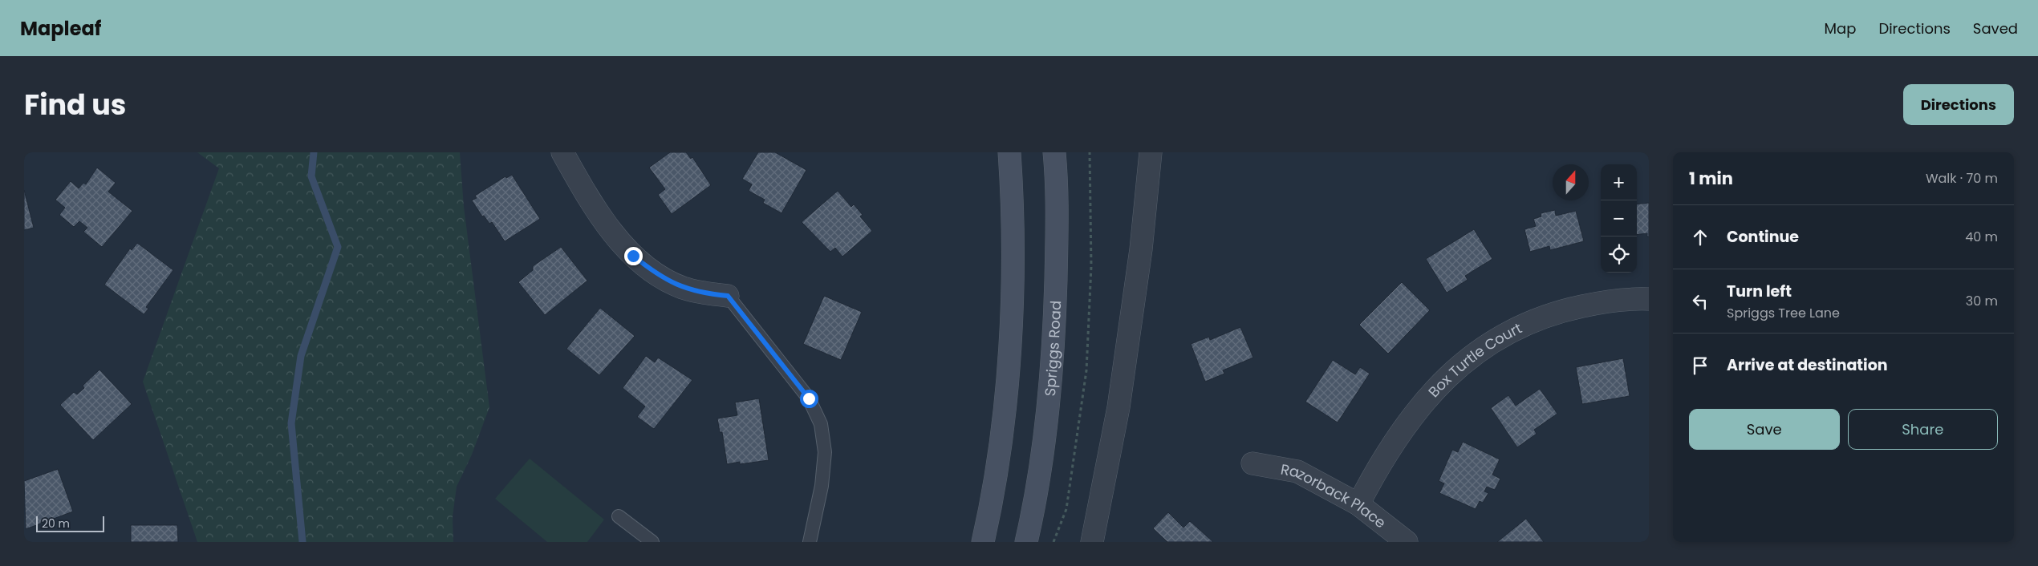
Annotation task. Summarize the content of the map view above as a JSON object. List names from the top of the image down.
{
  "streets": {
    "main road": ["Spriggs Road"],
    "street": ["Box Turtle Court", "Razorback Place"]
  },
  "crossings": [
    ["Box Turtle Court", "Razorback Place"]
  ],
  "scale_bar": "20 m",
  "north": "top",
  "page": {
    "header": "Mapleaf",
    "nav": ["Map", "Directions", "Saved"],
    "title": "Find us",
    "buttons": [
      "Directions",
      ["Save", "Share"]
    ],
    "heading": ["1 min", "Walk · 70 m"],
    "map_buttons": ["+", "−"],
    "list": [
      ["Continue", "40 m"],
      ["Turn left", "Spriggs Tree Lane", "30 m"],
      "Arrive at destination"
    ],
    "scale": "20 m"
  }
}
